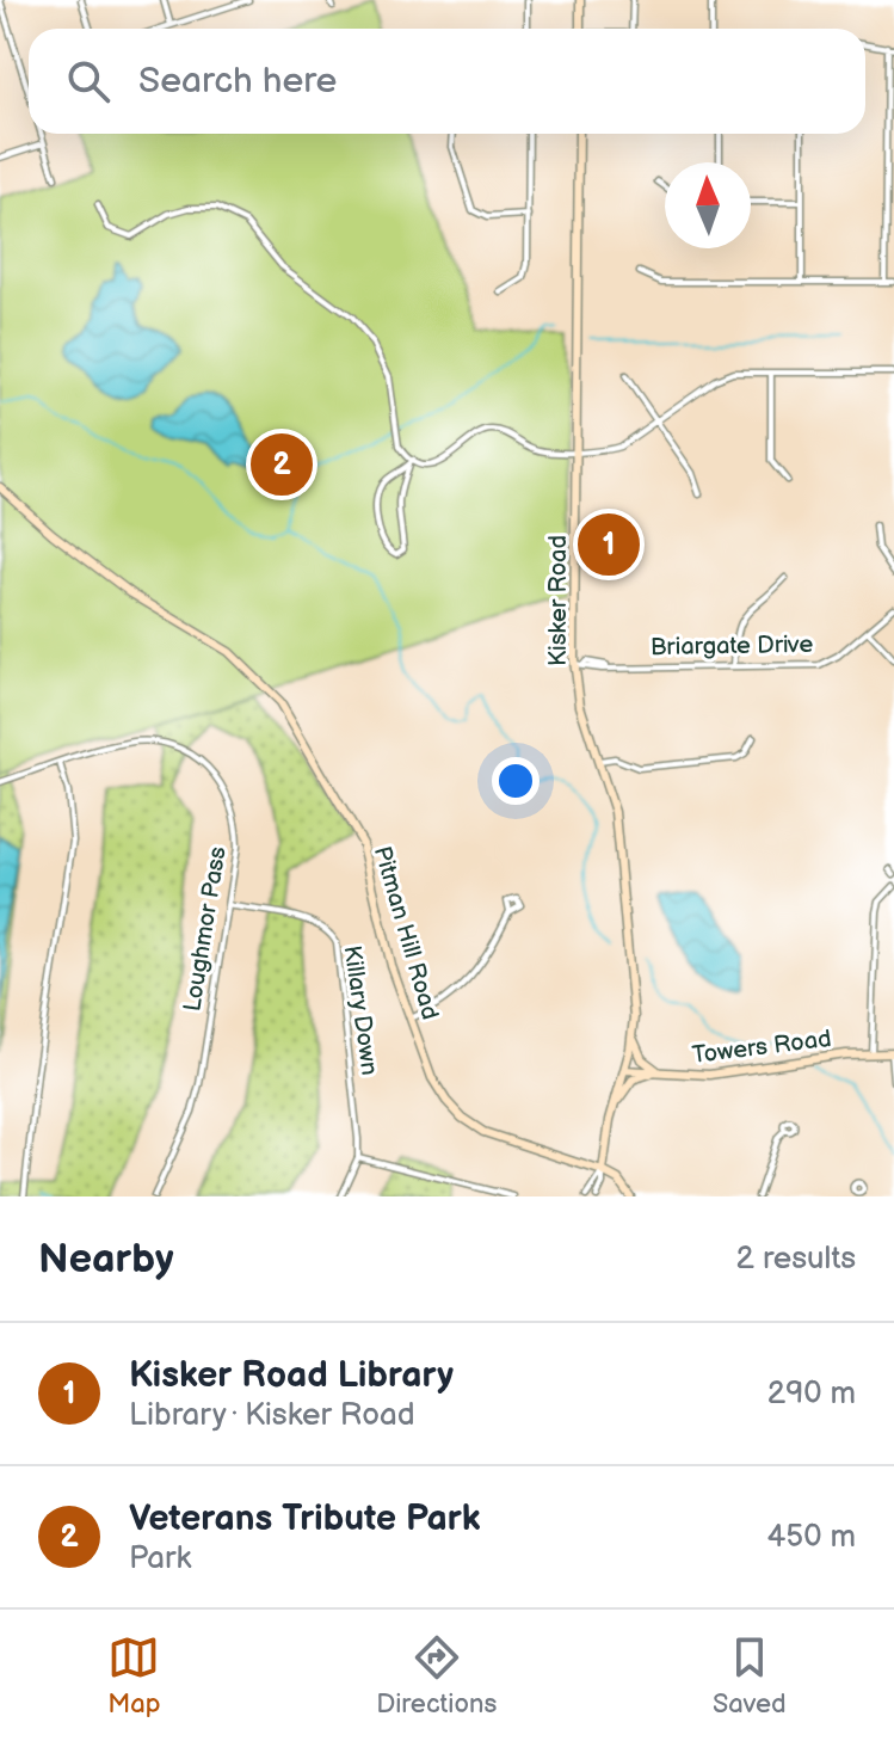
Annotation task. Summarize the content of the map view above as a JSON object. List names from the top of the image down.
{
  "streets": {
    "main road": ["Kisker Road", "Pitman Hill Road", "Towers Road"],
    "street": ["Briargate Drive", "Loughmor Pass", "Killary Down"]
  },
  "crossings": [
    ["Kisker Road", "Briargate Drive"],
    ["Kisker Road", "Towers Road"],
    ["Loughmor Pass", "Killary Down"]
  ],
  "north": "top",
  "page": {
    "search": "Search here",
    "pins": ["2", "1"],
    "heading": ["Nearby", "2 results"],
    "list": [
      {
        "mark": "1",
        "name": "Kisker Road Library",
        "note": "Library · Kisker Road",
        "value": "290 m"
      },
      {
        "mark": "2",
        "name": "Veterans Tribute Park",
        "note": "Park",
        "value": "450 m"
      }
    ],
    "nav": ["Map", "Directions", "Saved"]
  }
}
